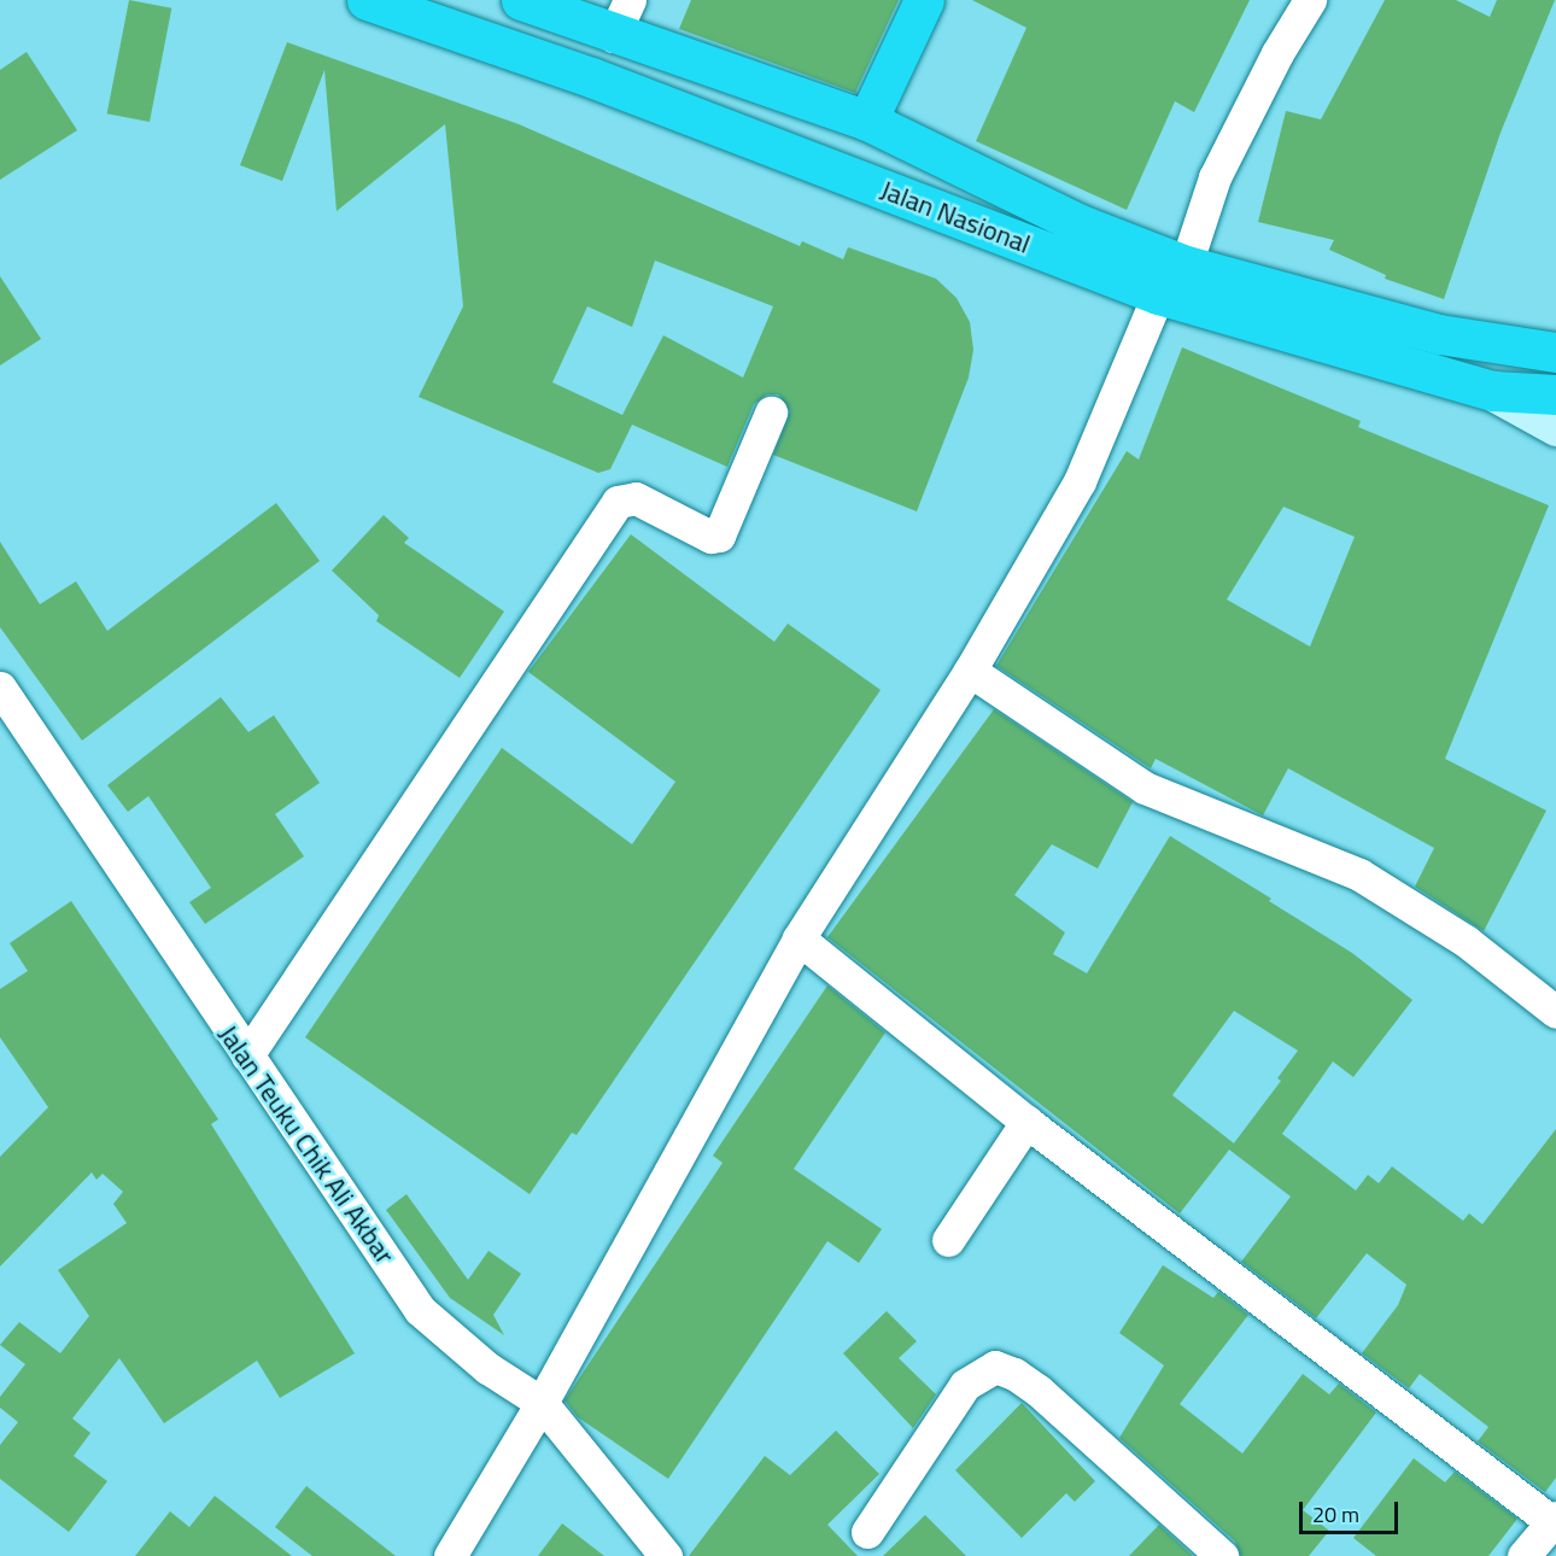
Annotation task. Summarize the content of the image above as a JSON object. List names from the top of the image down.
{
  "streets": {
    "highway": ["Jalan Nasional"],
    "street": ["Jalan Teuku Chik Ali Akbar"]
  },
  "scale_bar": "20 m"
}
